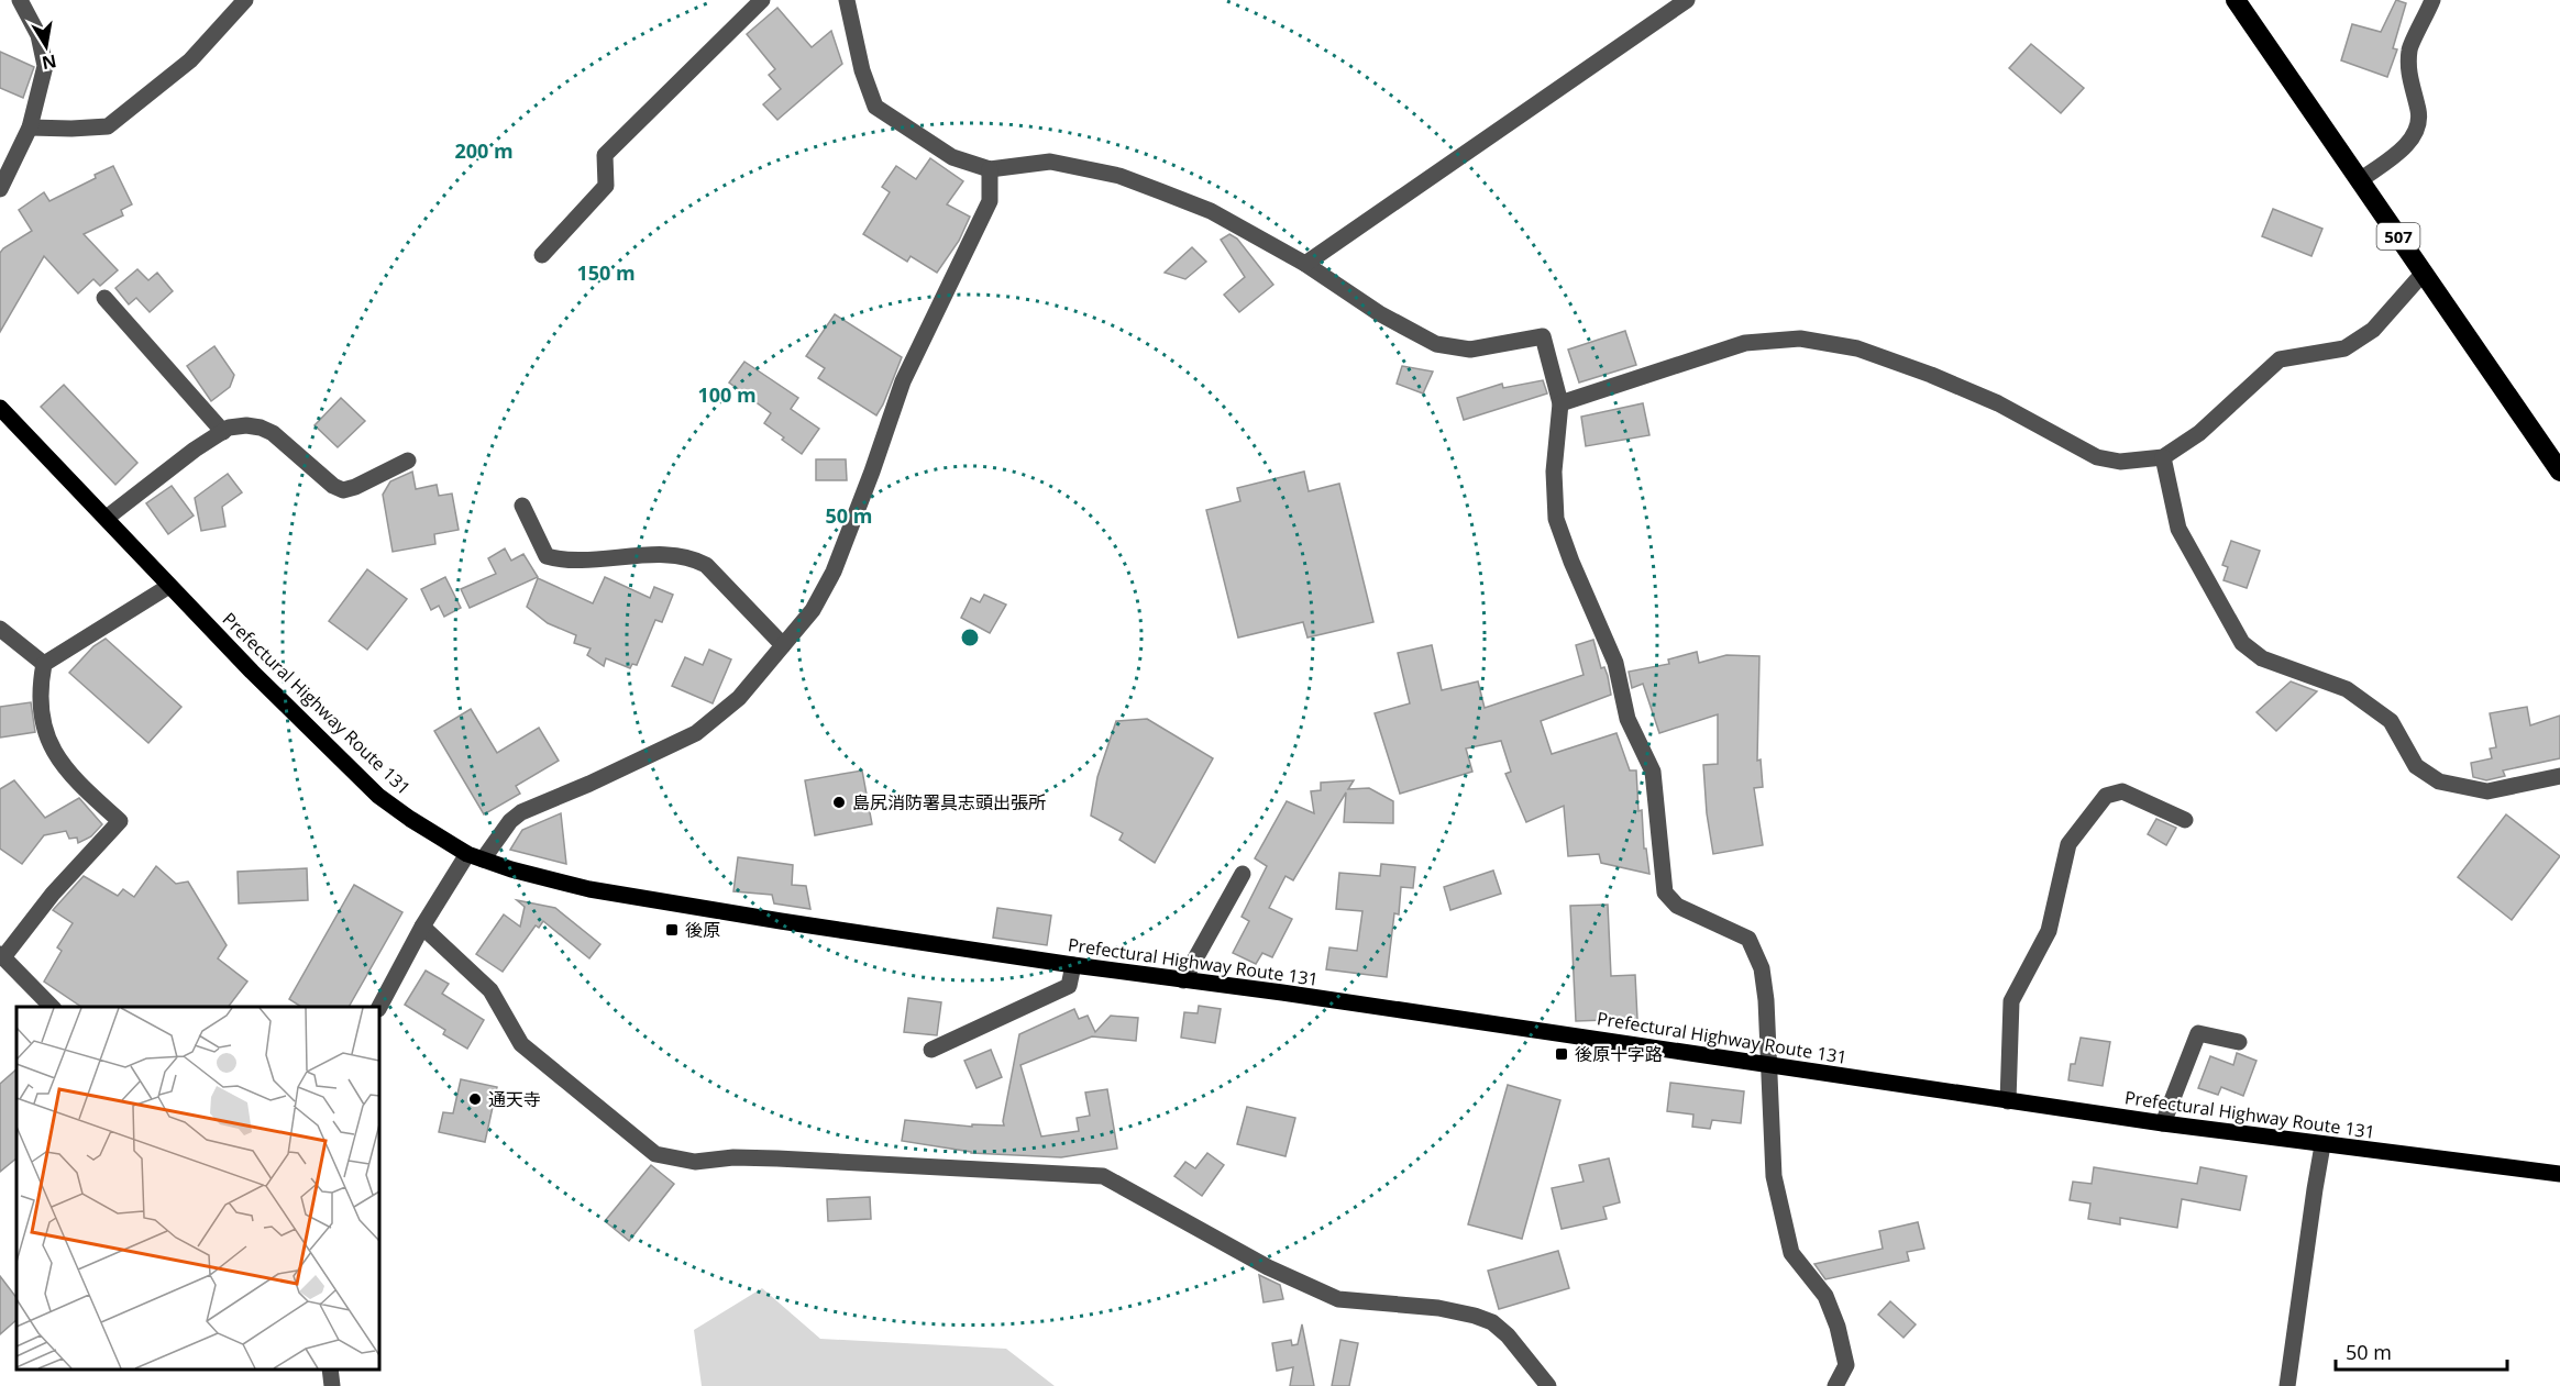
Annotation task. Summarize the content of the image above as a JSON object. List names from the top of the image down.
{
  "streets": {
    "highway": ["507"],
    "main road": ["Prefectural Highway Route 131"]
  },
  "places": {
    "other": ["島尻消防署具志頭出張所", "通天寺"],
    "transit": ["後原", "後原十字路"]
  },
  "scale_bar": "50 m",
  "north": "bottom",
  "rings": [
    "200 m",
    "150 m",
    "100 m",
    "50 m"
  ]
}
